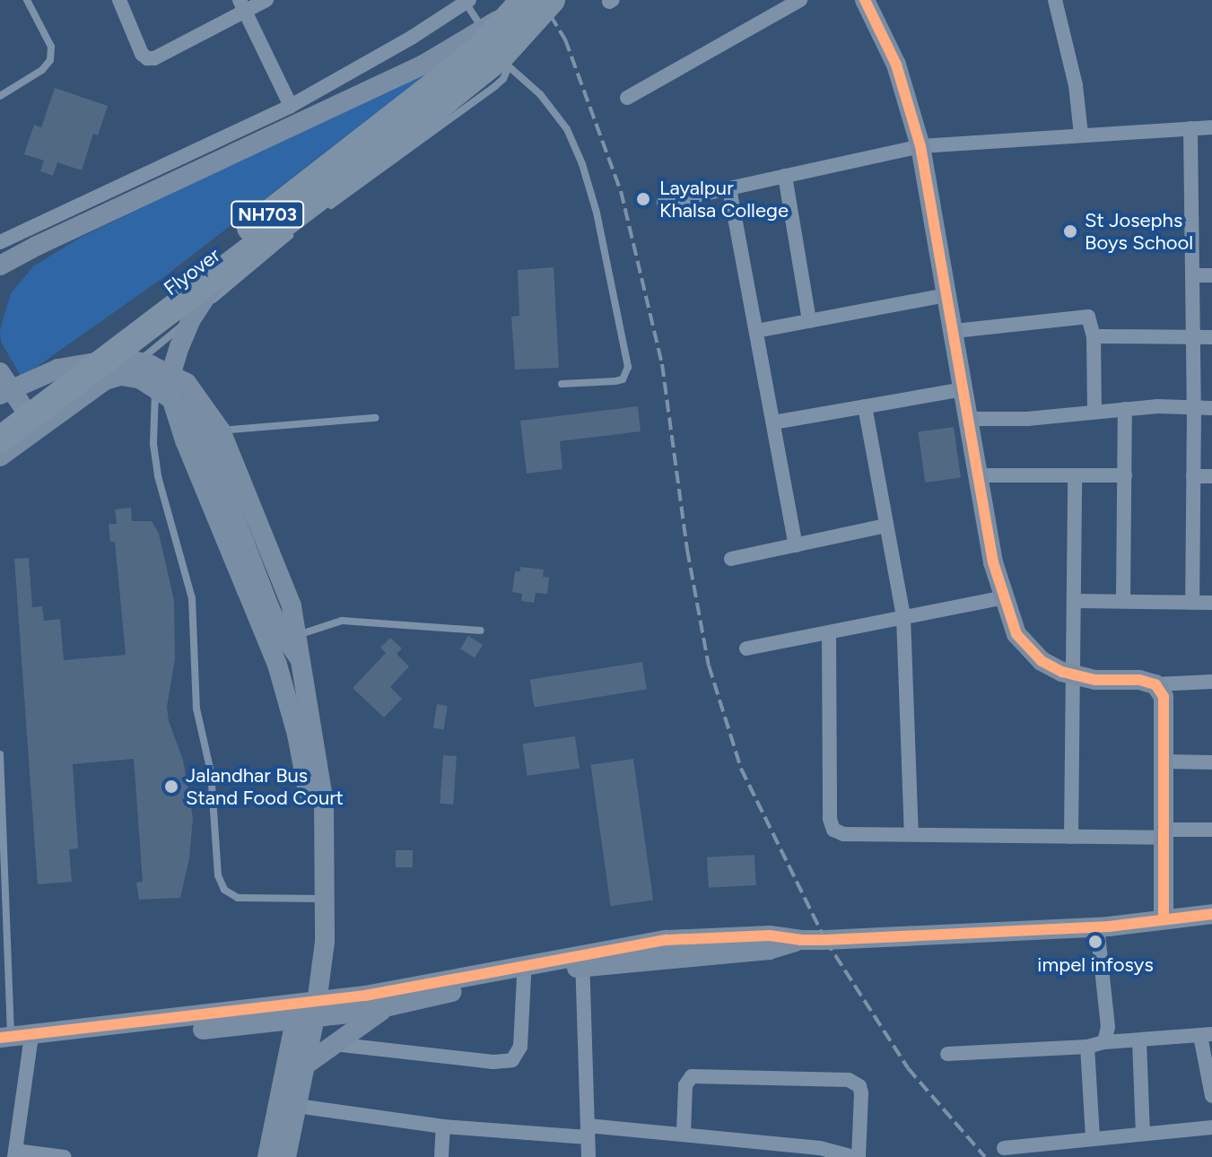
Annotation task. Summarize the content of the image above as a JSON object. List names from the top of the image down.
{
  "streets": {
    "highway": ["NH703", "Flyover"]
  },
  "places": [
    "Layalpur Khalsa College",
    "St Josephs Boys School",
    "Jalandhar Bus Stand Food Court",
    "impel infosys"
  ]
}
